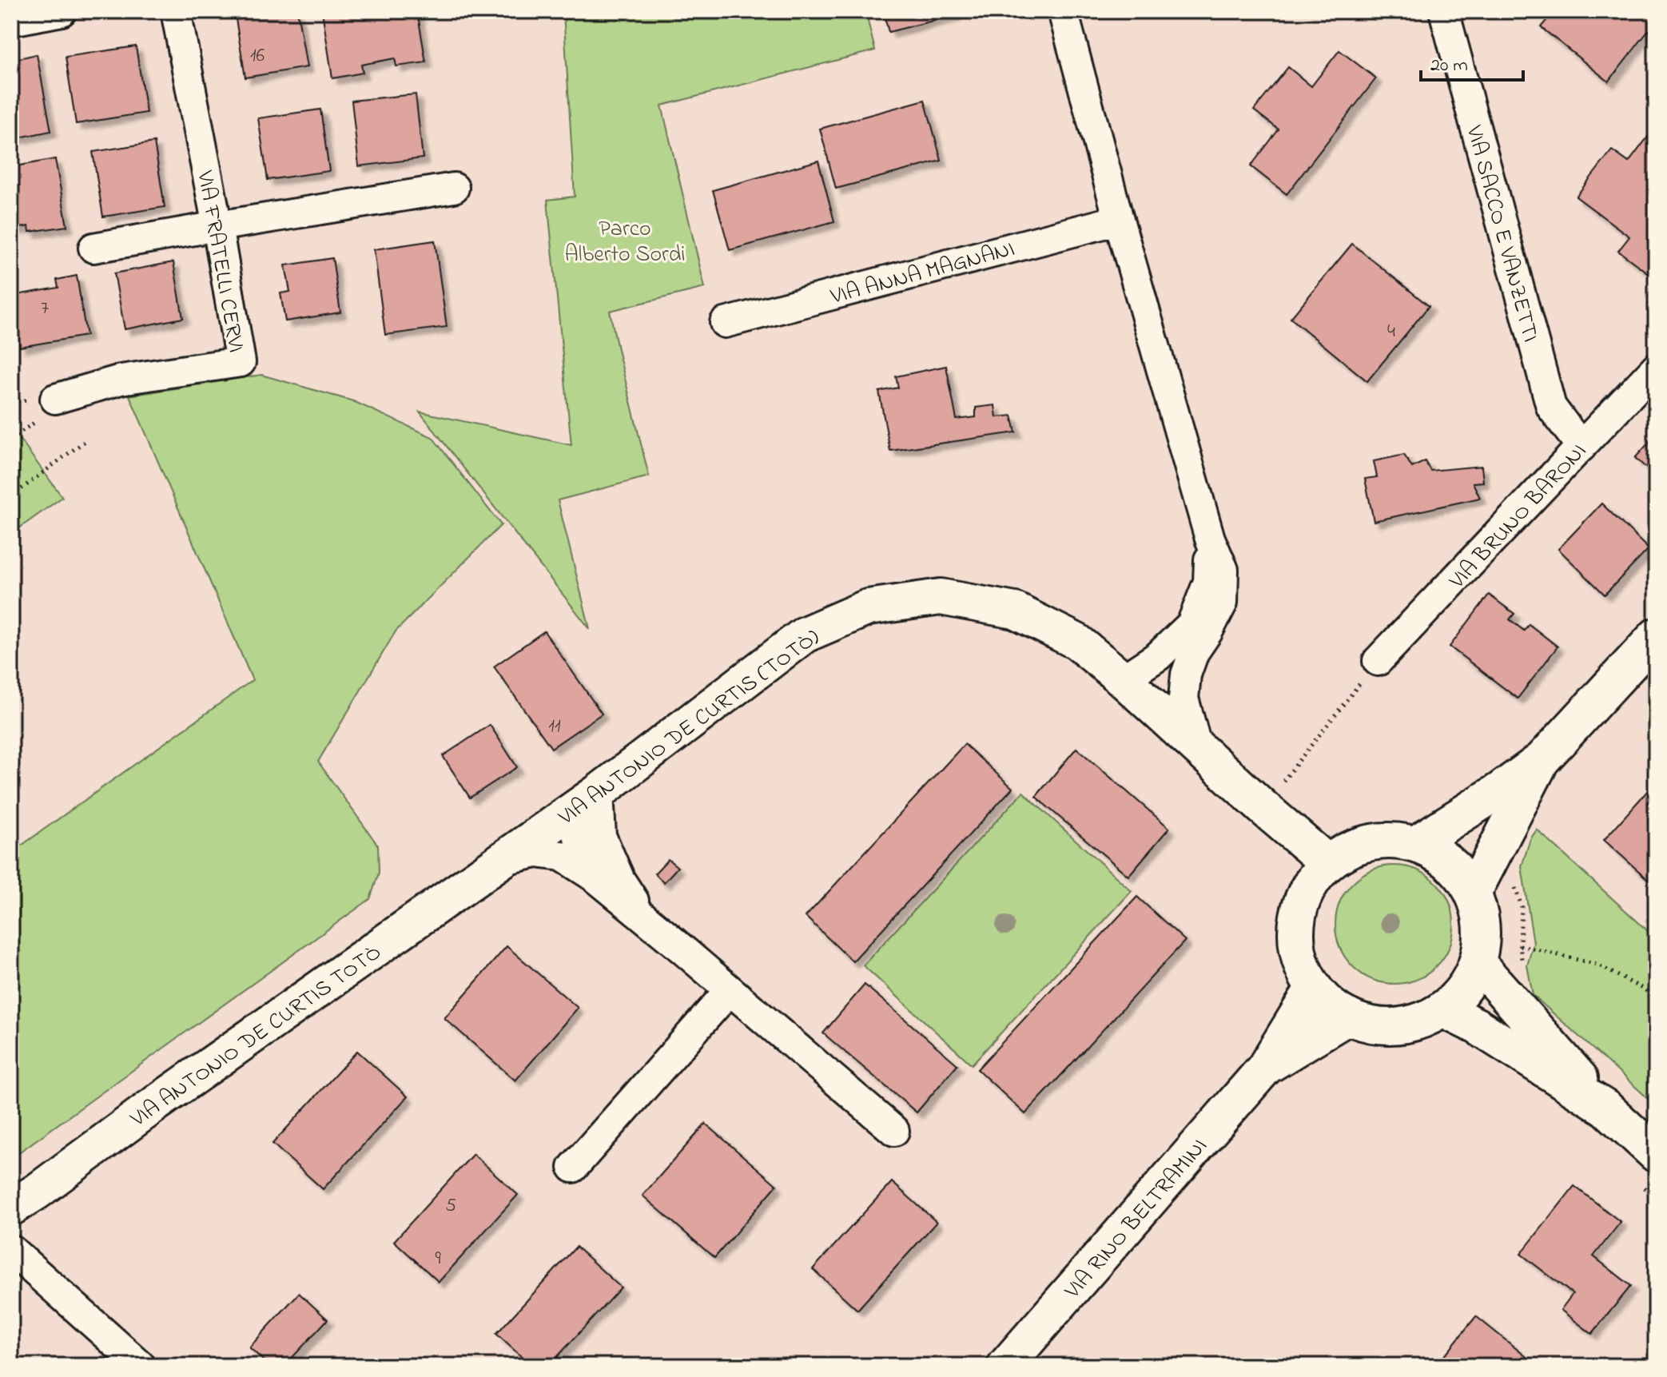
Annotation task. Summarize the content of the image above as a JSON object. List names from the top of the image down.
{
  "streets": {
    "street": [
      "VIA SACCO E VANZETTI",
      "VIA FRATELLI CERVI",
      "VIA ANNA MAGNANI",
      "VIA BRUNO BARONI",
      "VIA ANTONIO DE CURTIS (TOTÒ)",
      "VIA ANTONIO DE CURTIS TOTÒ",
      "VIA RINO BELTRAMINI"
    ]
  },
  "crossings": [
    ["VIA SACCO E VANZETTI", "VIA BRUNO BARONI"],
    ["VIA ANTONIO DE CURTIS (TOTÒ)", "VIA ANTONIO DE CURTIS TOTÒ"],
    ["VIA ANTONIO DE CURTIS (TOTÒ)", "VIA RINO BELTRAMINI"]
  ],
  "parks": ["Parco Alberto Sordi"],
  "house_numbers": [
    "16",
    "7",
    "4",
    "11",
    "5",
    "9"
  ],
  "scale_bar": "20 m"
}
